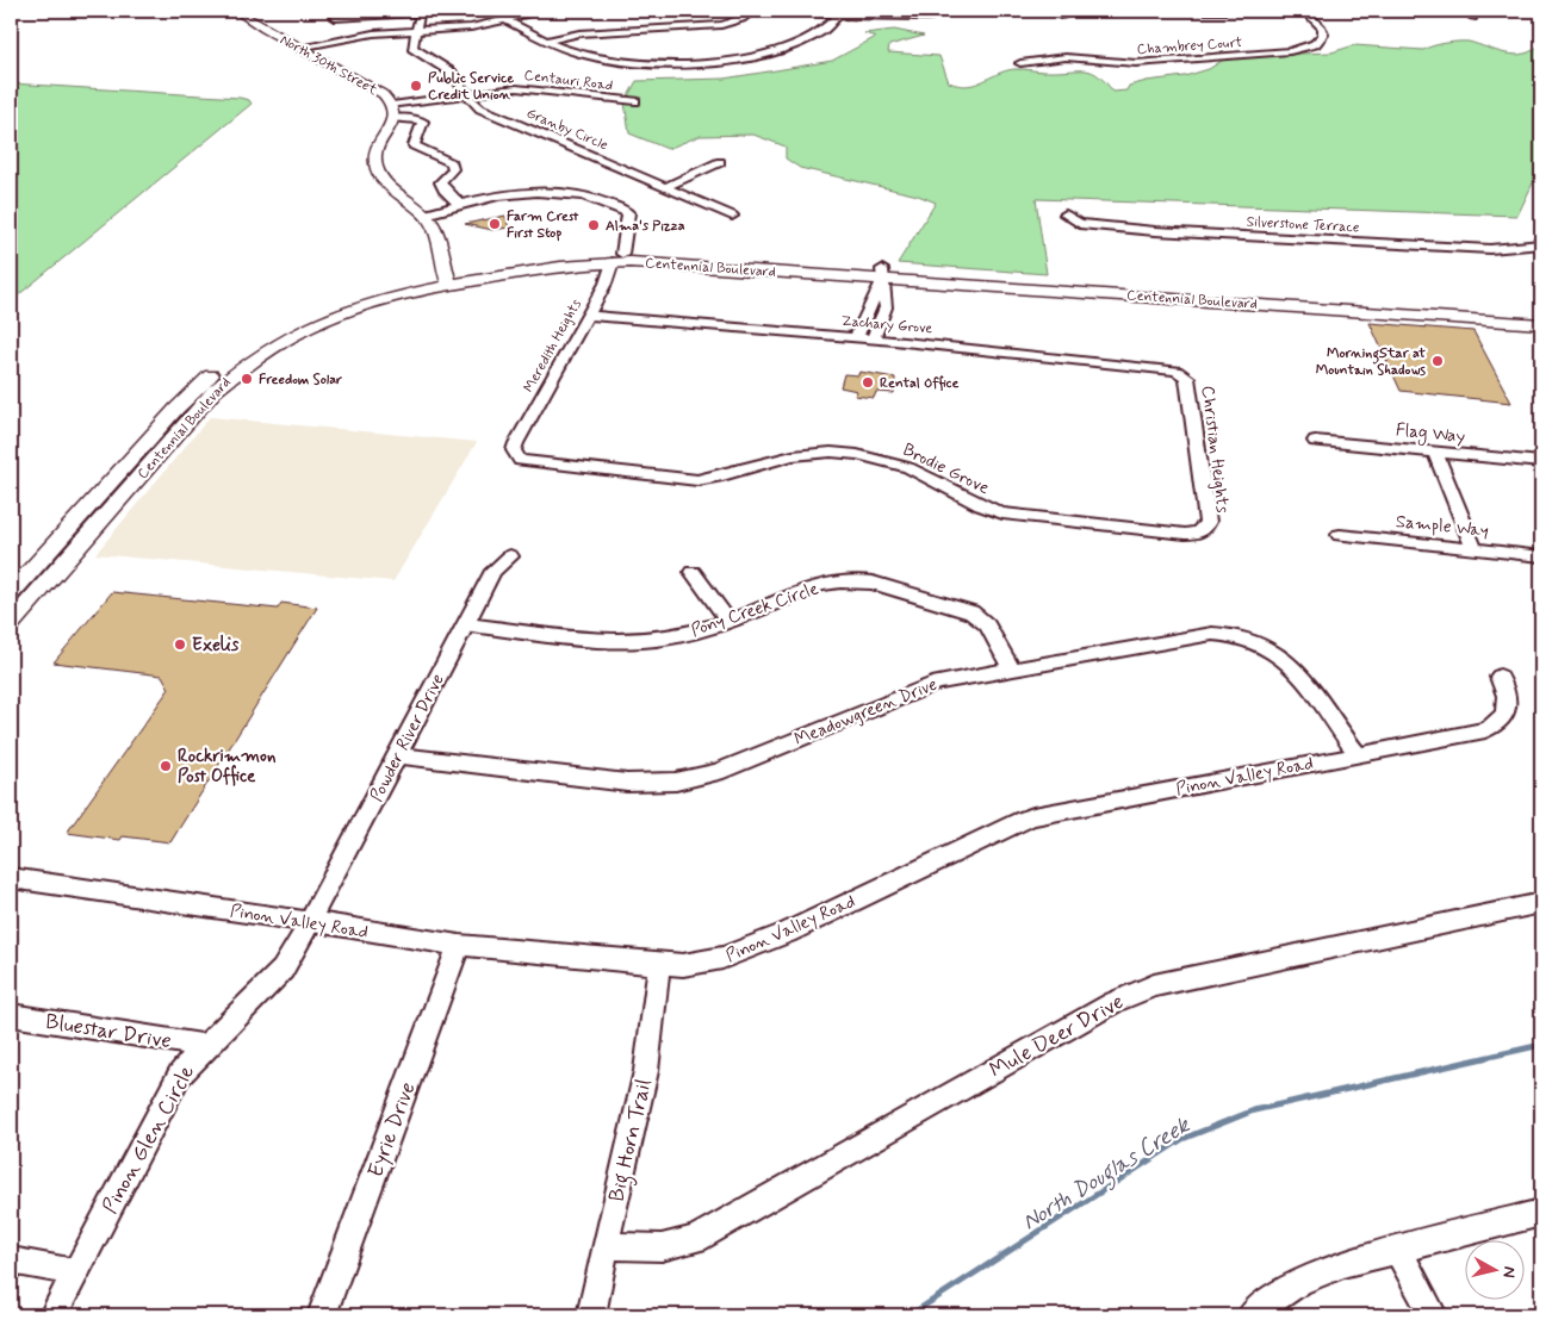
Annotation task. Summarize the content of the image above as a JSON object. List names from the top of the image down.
{
  "streets": {
    "main road": ["North 30th Street", "Centennial Boulevard"],
    "street": [
      "Chambrey Court",
      "Centauri Road",
      "Granby Circle",
      "Silverstone Terrace",
      "Zachary Grove",
      "Meredith Heights",
      "Flag Way",
      "Christian Heights",
      "Brodie Grove",
      "Sample Way",
      "Pony Creek Circle",
      "Meadowgreen Drive",
      "Powder River Drive",
      "Pinon Valley Road",
      "Bluestar Drive",
      "Mule Deer Drive",
      "Eyrie Drive",
      "Pinon Glen Circle",
      "Big Horn Trail"
    ]
  },
  "crossings": [
    ["North 30th Street", "Centauri Road"],
    ["Centauri Road", "Granby Circle"],
    ["Centennial Boulevard", "Meredith Heights"],
    ["Zachary Grove", "Meredith Heights"],
    ["Zachary Grove", "Christian Heights"],
    ["Meredith Heights", "Brodie Grove"],
    ["Christian Heights", "Brodie Grove"],
    ["Pony Creek Circle", "Meadowgreen Drive"],
    ["Pony Creek Circle", "Powder River Drive"],
    ["Meadowgreen Drive", "Powder River Drive"],
    ["Meadowgreen Drive", "Pinon Valley Road"],
    ["Powder River Drive", "Pinon Valley Road"],
    ["Powder River Drive", "Pinon Glen Circle"],
    ["Pinon Valley Road", "Eyrie Drive"],
    ["Pinon Valley Road", "Pinon Glen Circle"],
    ["Pinon Valley Road", "Big Horn Trail"],
    ["Bluestar Drive", "Pinon Glen Circle"],
    ["Mule Deer Drive", "Big Horn Trail"]
  ],
  "water": ["North Douglas Creek"],
  "places": [
    "Public Service Credit Union",
    "Farm Crest First Stop",
    "Alma's Pizza",
    "MorningStar at Mountain Shadows",
    "Freedom Solar",
    "Rental Office",
    "Exelis",
    "Rockrimmon Post Office"
  ],
  "north": "right"
}
